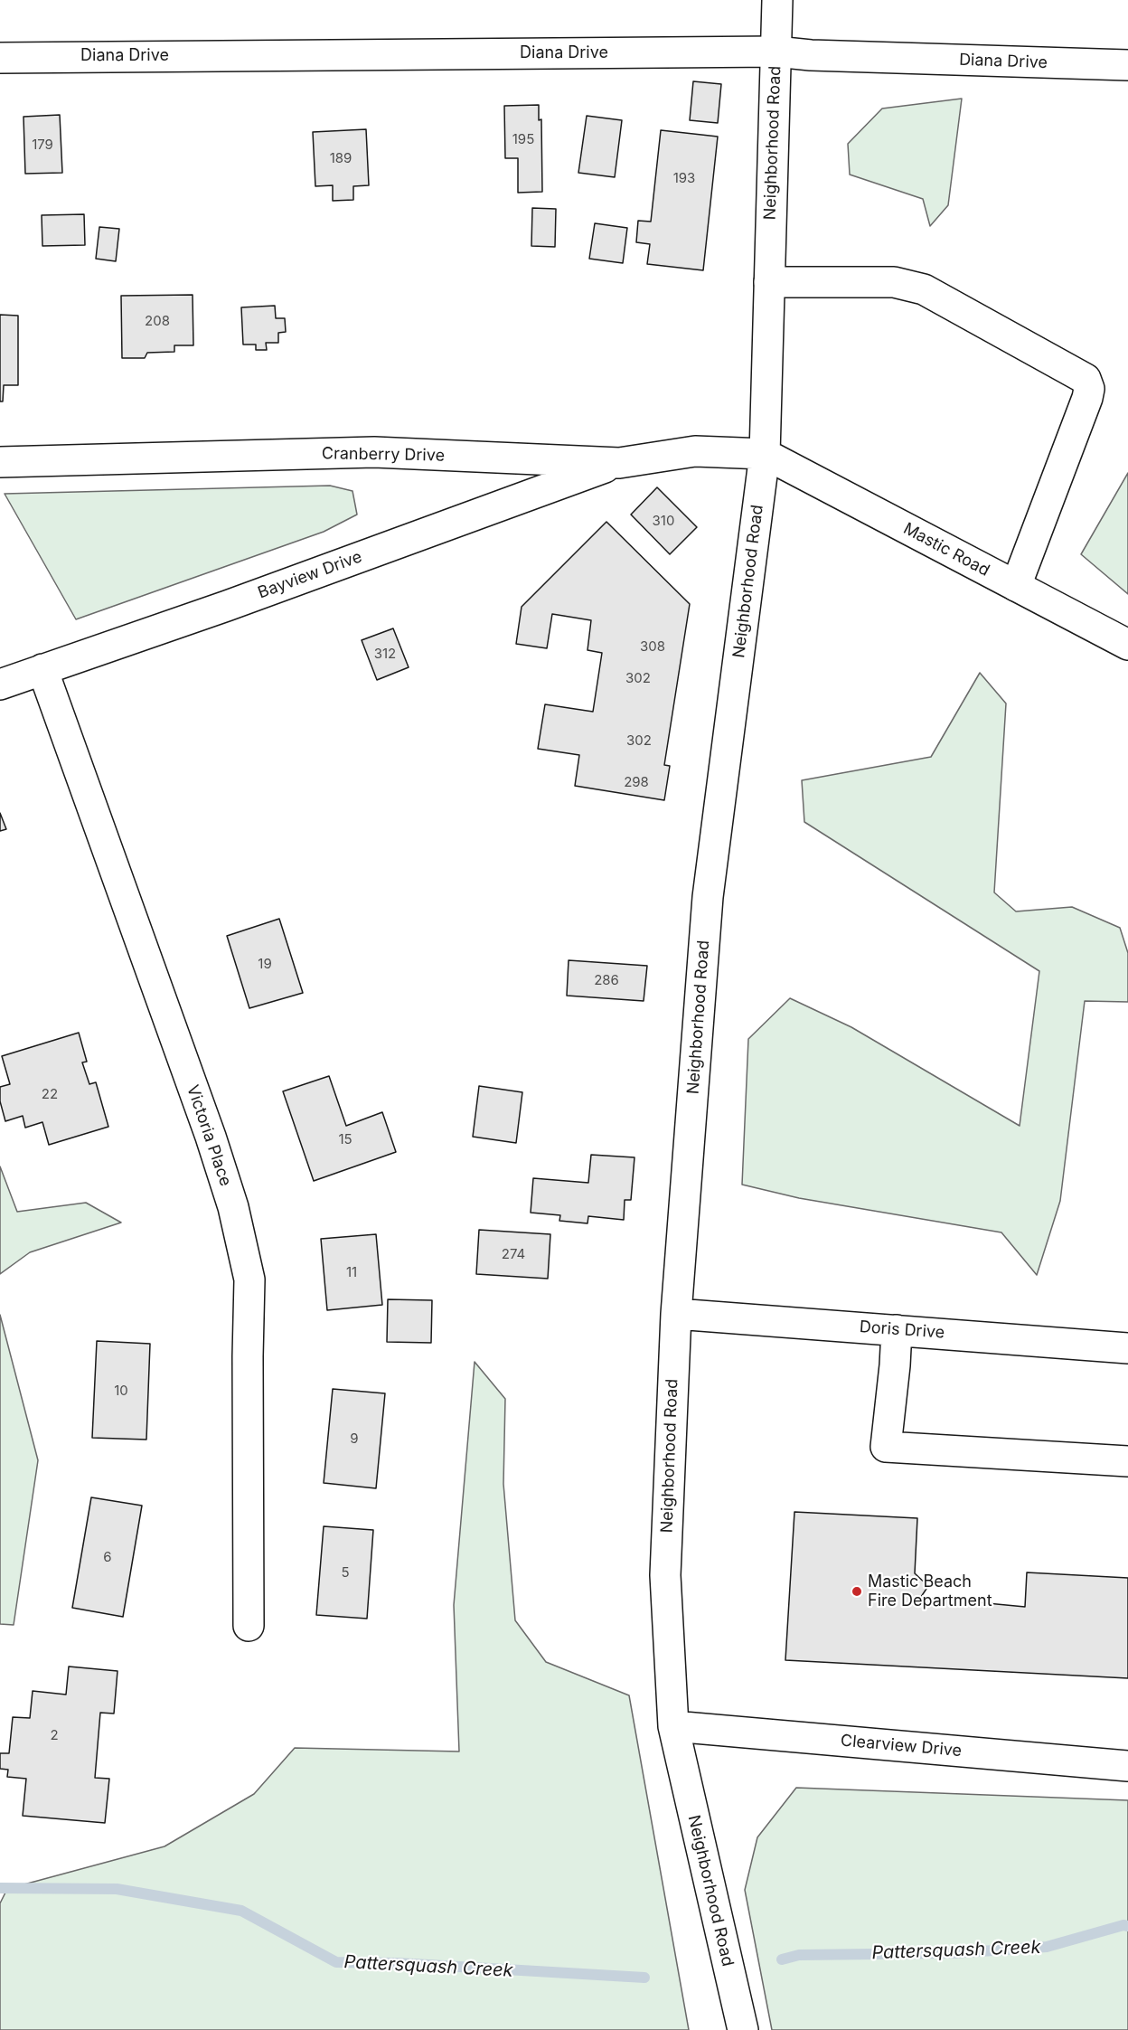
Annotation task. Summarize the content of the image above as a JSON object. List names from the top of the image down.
{
  "streets": {
    "street": [
      "Diana Drive",
      "Neighborhood Road",
      "Cranberry Drive",
      "Mastic Road",
      "Bayview Drive",
      "Victoria Place",
      "Doris Drive",
      "Clearview Drive"
    ]
  },
  "crossings": [
    ["Diana Drive", "Neighborhood Road"],
    ["Neighborhood Road", "Cranberry Drive"],
    ["Neighborhood Road", "Mastic Road"],
    ["Neighborhood Road", "Doris Drive"],
    ["Neighborhood Road", "Clearview Drive"],
    ["Cranberry Drive", "Mastic Road"],
    ["Cranberry Drive", "Bayview Drive"],
    ["Bayview Drive", "Victoria Place"]
  ],
  "water": ["Pattersquash Creek"],
  "places": ["Mastic Beach Fire Department"],
  "house_numbers": [
    "195",
    "179",
    "189",
    "193",
    "208",
    "310",
    "308",
    "312",
    "302",
    "302",
    "298",
    "19",
    "286",
    "22",
    "15",
    "274",
    "11",
    "10",
    "9",
    "6",
    "5",
    "2"
  ]
}
